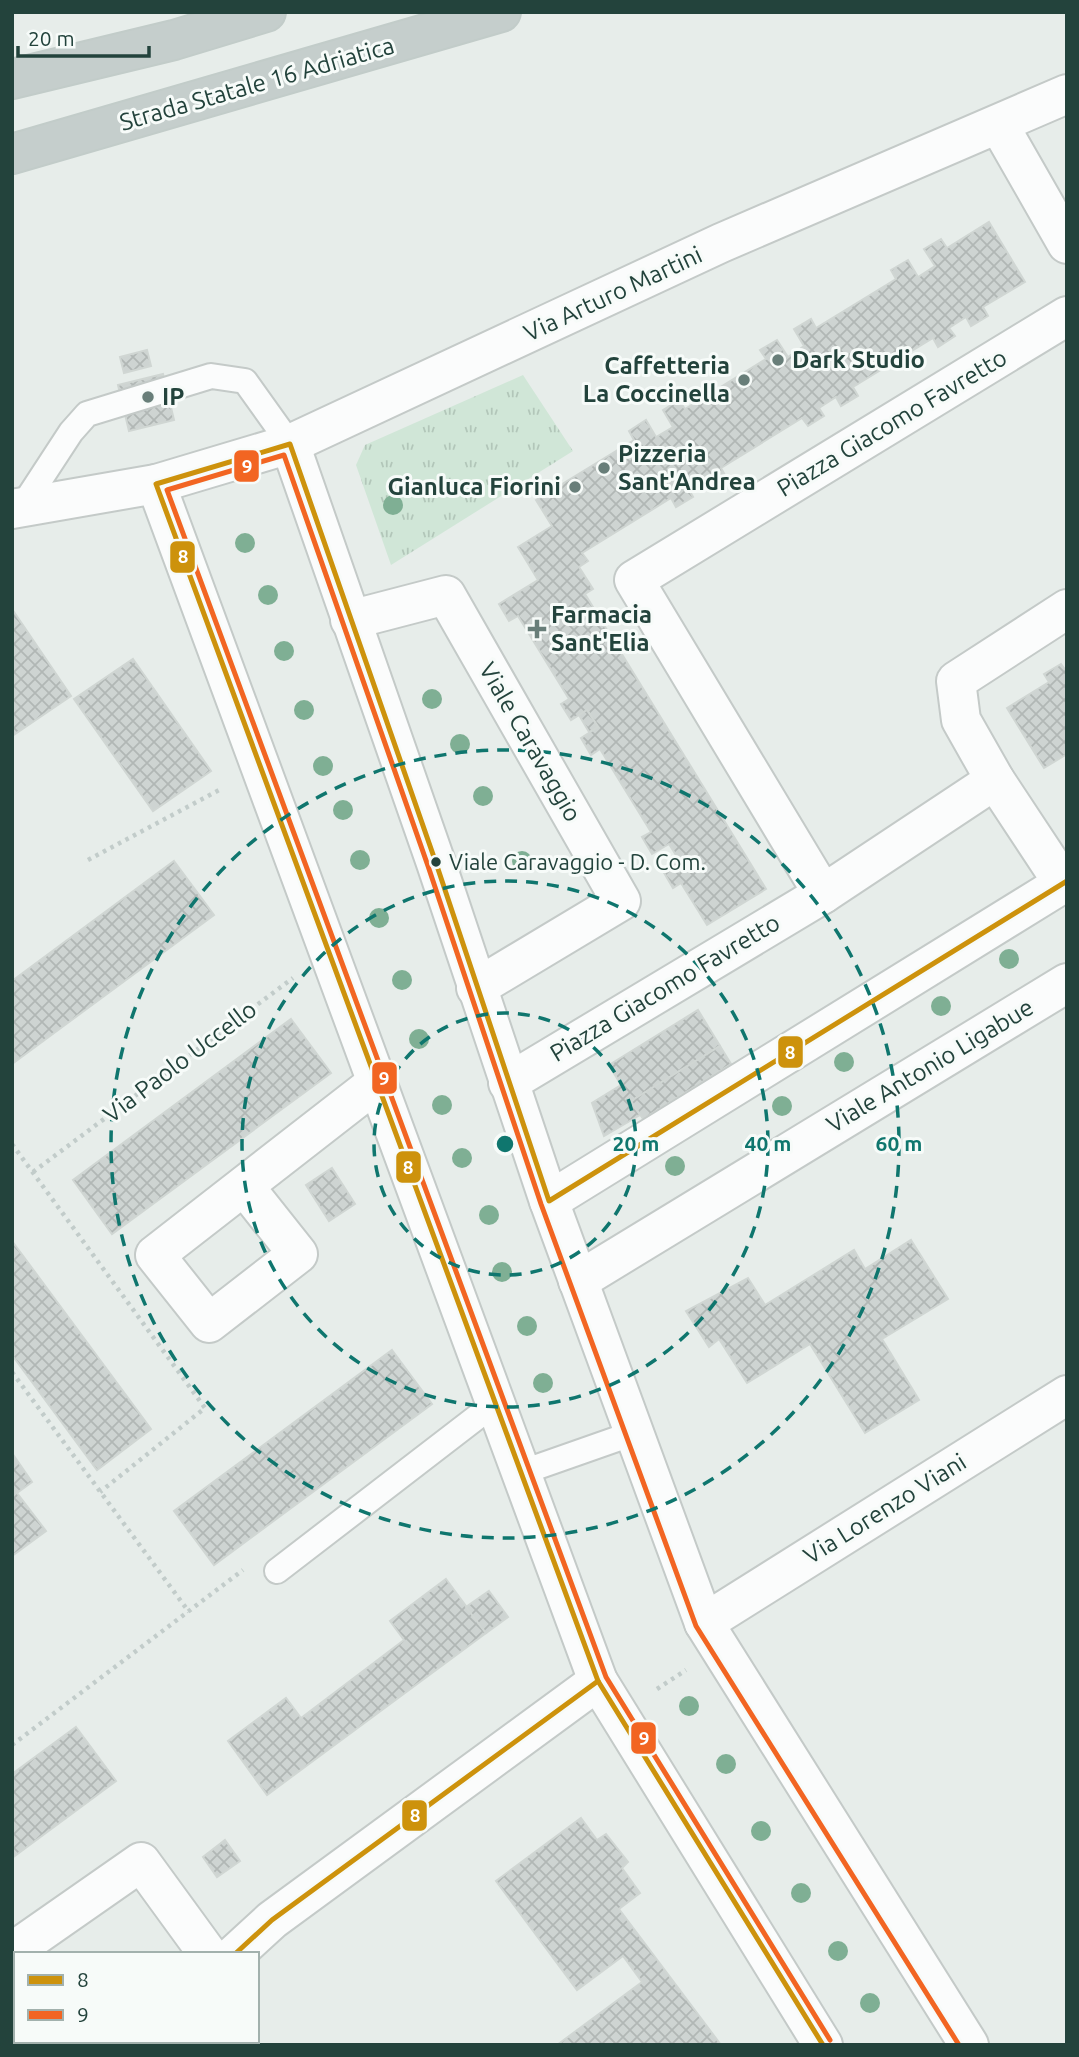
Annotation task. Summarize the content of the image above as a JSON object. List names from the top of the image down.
{
  "streets": {
    "highway": ["Strada Statale 16 Adriatica"],
    "street": [
      "Via Arturo Martini",
      "Piazza Giacomo Favretto",
      "Viale Caravaggio",
      "Viale Antonio Ligabue",
      "Via Lorenzo Viani"
    ],
    "path": ["Via Paolo Uccello"]
  },
  "places": {
    "other": [
      "Dark Studio",
      "Caffetteria La Coccinella",
      "IP",
      "Pizzeria Sant'Andrea",
      "Gianluca Fiorini",
      "Viale Caravaggio - D. Com."
    ],
    "health": ["Farmacia Sant'Elia"]
  },
  "lines": ["transit line 8", "transit line 9"],
  "legend": ["8", "9"],
  "scale_bar": "20 m",
  "rings": ["20 m", "40 m", "60 m"]
}
